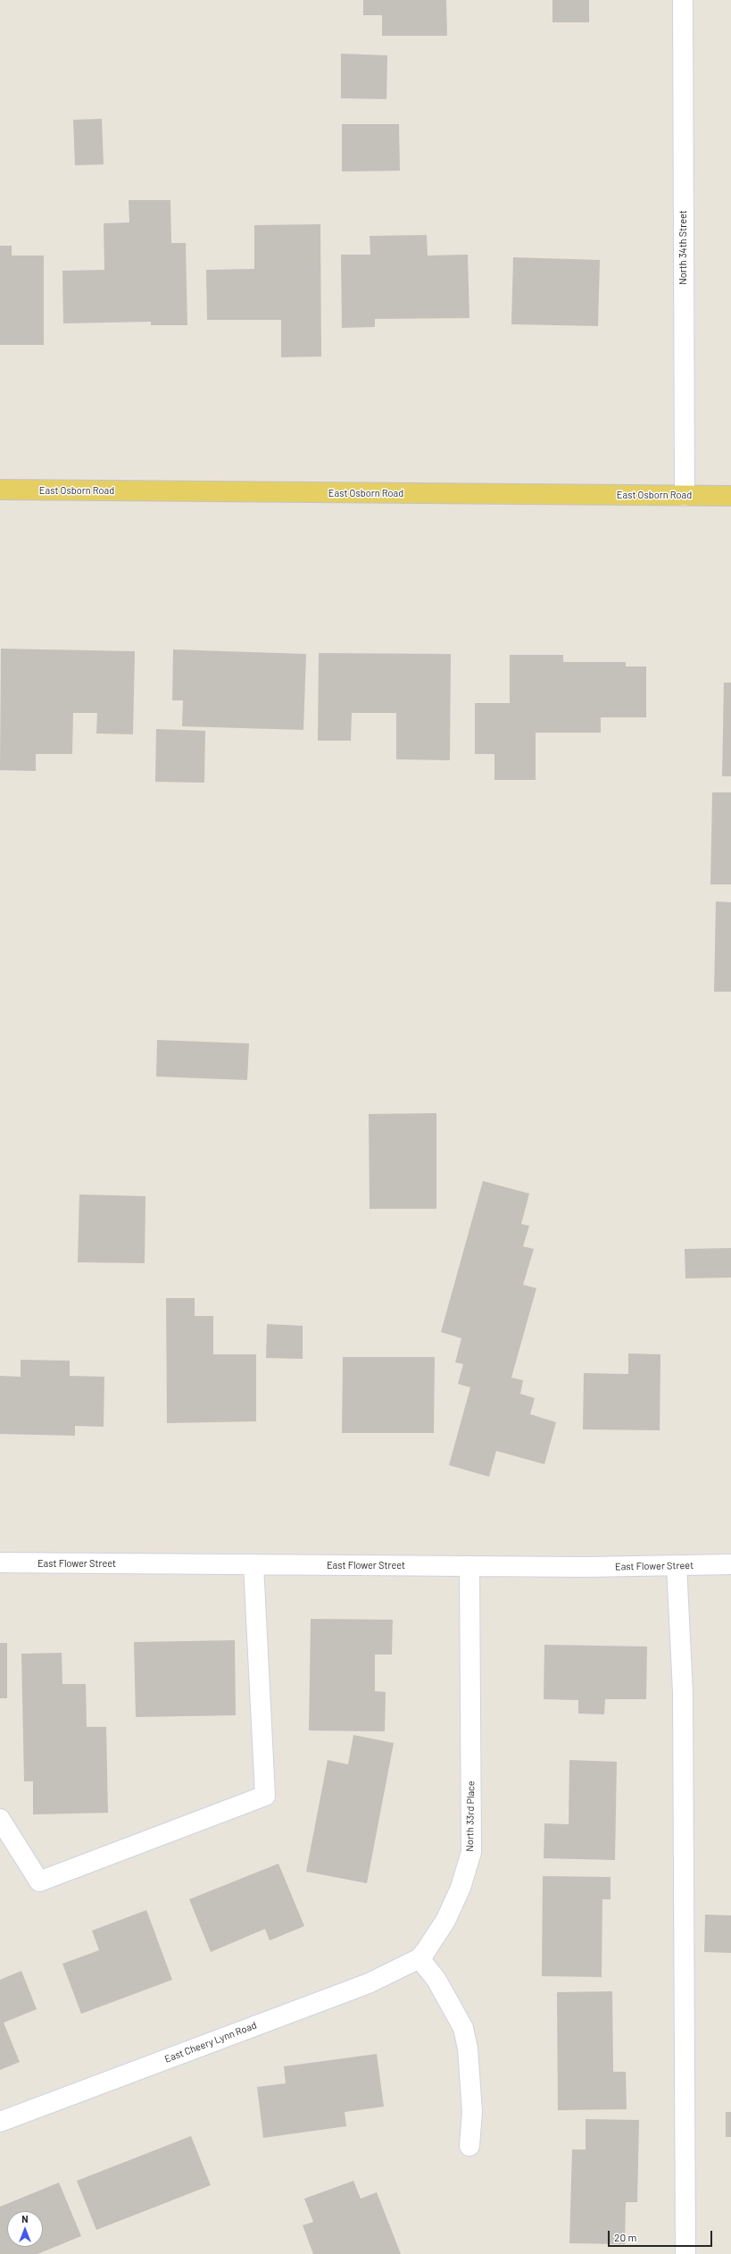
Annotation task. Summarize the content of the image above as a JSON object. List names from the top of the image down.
{
  "streets": {
    "main road": ["East Osborn Road"],
    "street": [
      "North 34th Street",
      "East Flower Street",
      "North 33rd Place",
      "East Cheery Lynn Road"
    ]
  },
  "crossings": [
    ["North 34th Street", "East Osborn Road"],
    ["East Flower Street", "North 33rd Place"],
    ["North 33rd Place", "East Cheery Lynn Road"]
  ],
  "scale_bar": "20 m",
  "north": "top"
}
